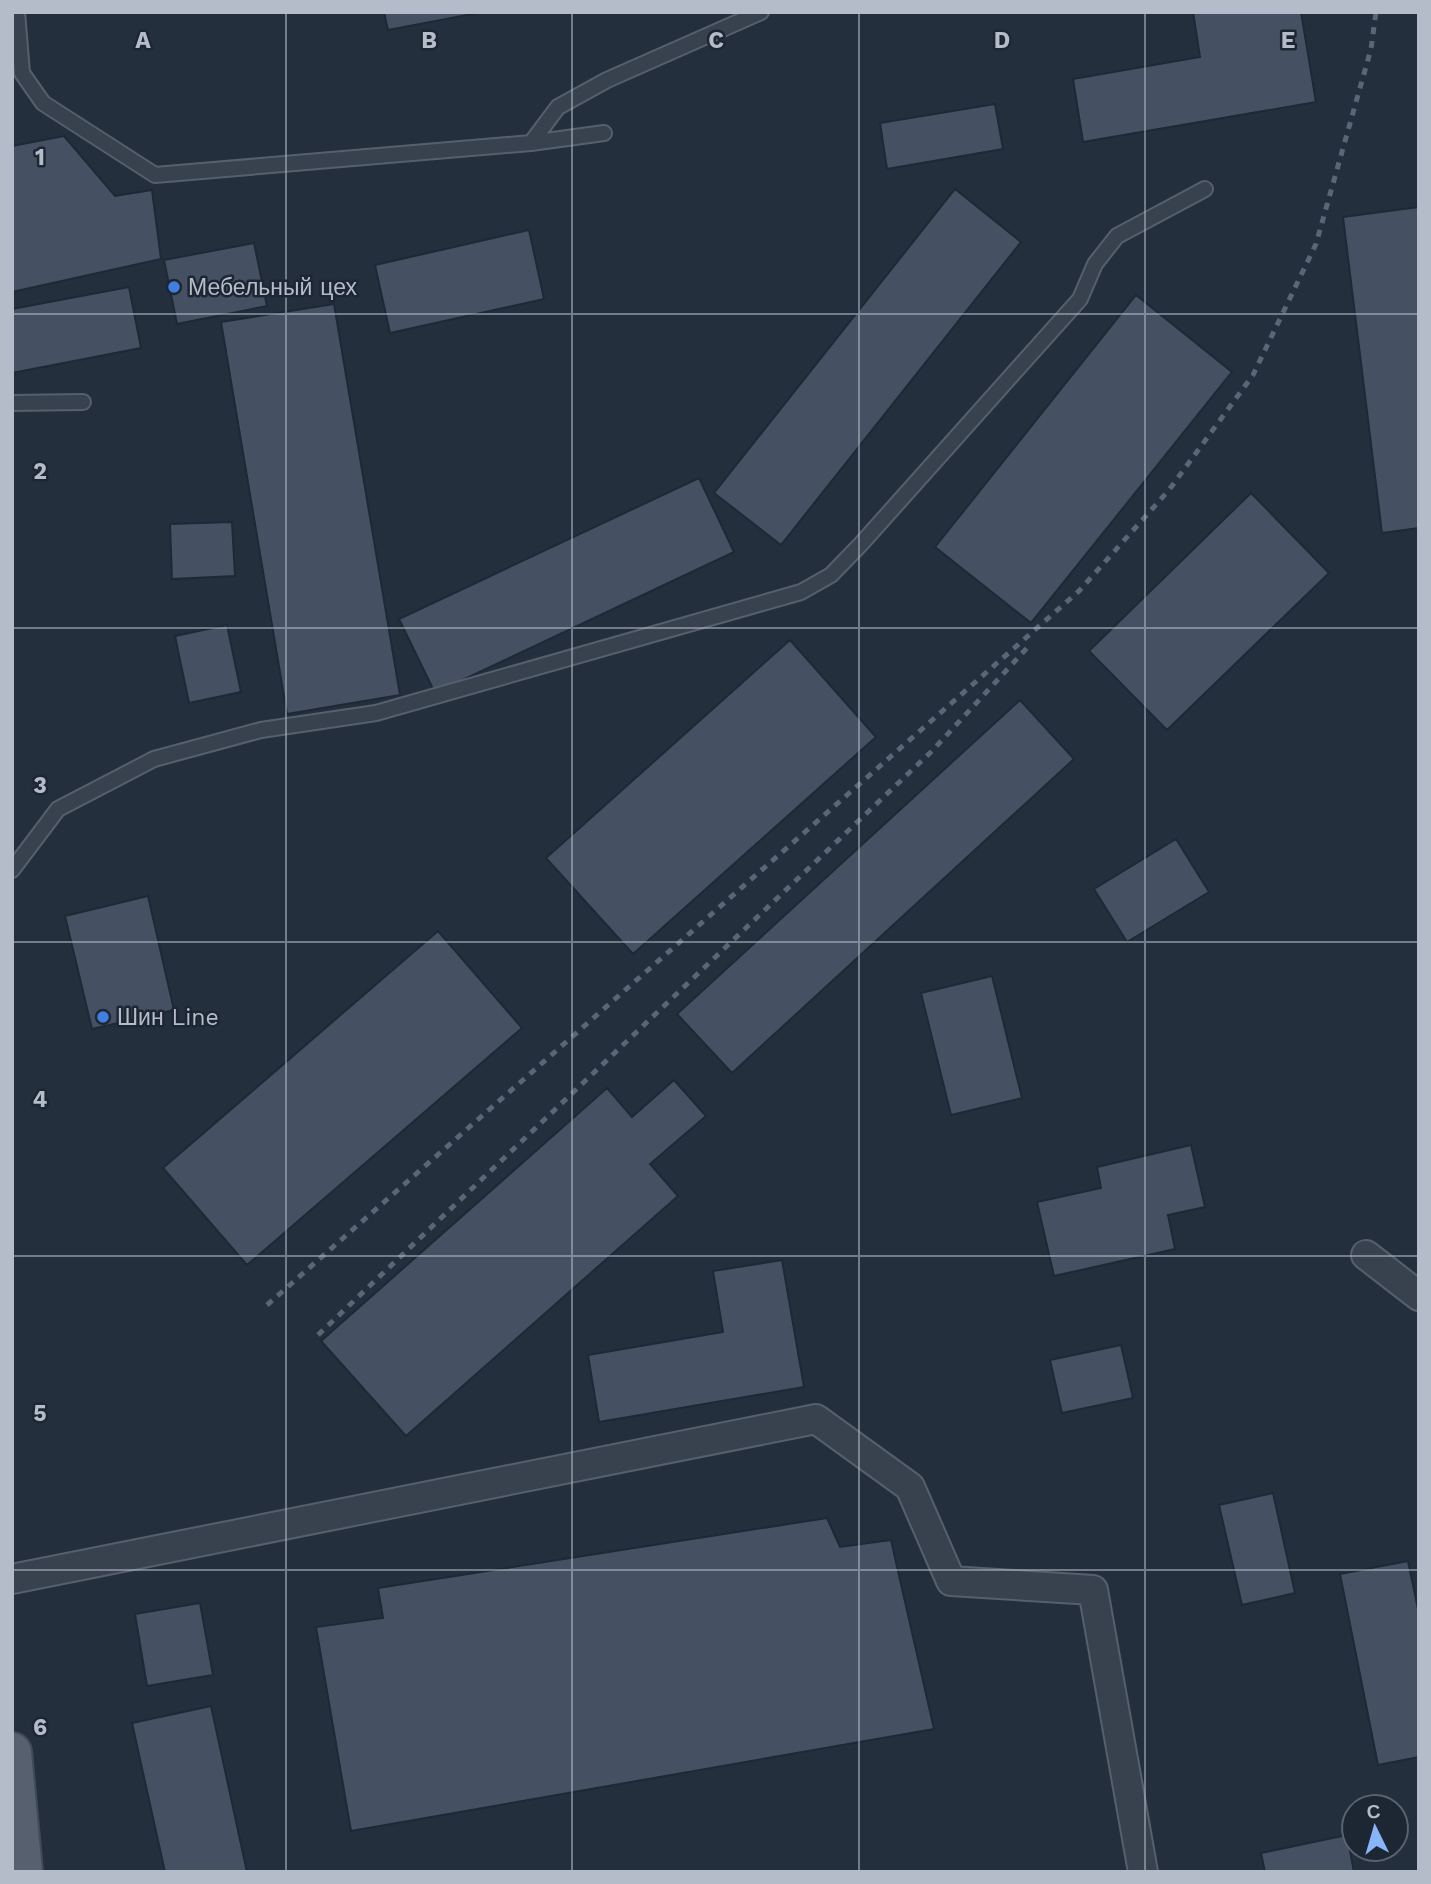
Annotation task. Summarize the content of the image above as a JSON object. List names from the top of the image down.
{
  "places": ["Мебельный цех", "Шин Line"],
  "north": "top",
  "grid": {
    "columns": [
      "A",
      "B",
      "C",
      "D",
      "E"
    ],
    "rows": [
      "1",
      "2",
      "3",
      "4",
      "5",
      "6"
    ]
  }
}
